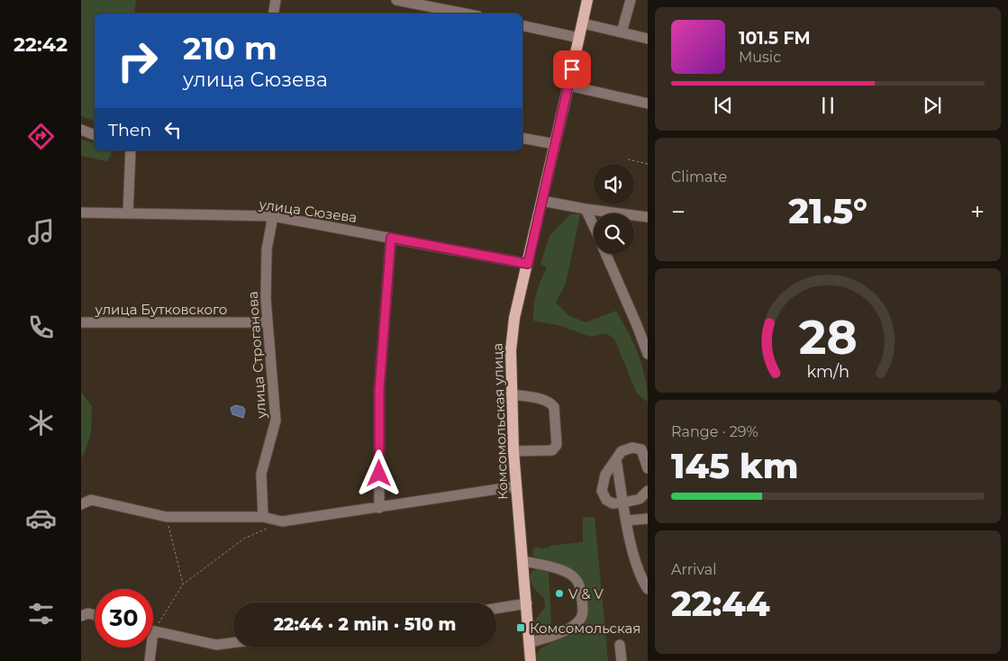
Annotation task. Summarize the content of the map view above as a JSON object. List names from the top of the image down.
{
  "streets": {
    "main road": ["Комсомольская улица"],
    "street": ["улица Сюзева", "улица Бутковского", "улица Строганова"]
  },
  "crossings": [
    ["улица Сюзева", "улица Строганова"],
    ["улица Сюзева", "Комсомольская улица"],
    ["улица Бутковского", "улица Строганова"]
  ],
  "places": {
    "other": ["V & V"],
    "transit": ["Комсомольская"]
  },
  "page": {
    "tabs": "22:42",
    "turn": ["210 m", "улица Сюзева"],
    "song": ["101.5 FM", "Music"],
    "then": "Then",
    "tile": [
      "Climate",
      ["Range · 29%", "145 km"],
      ["Arrival", "22:44"]
    ],
    "heat": ["−", "21.5°", "+"],
    "limit": "30",
    "trip": "22:44 · 2 min · 510 m",
    "gauge": ["28", "km/h"]
  }
}
